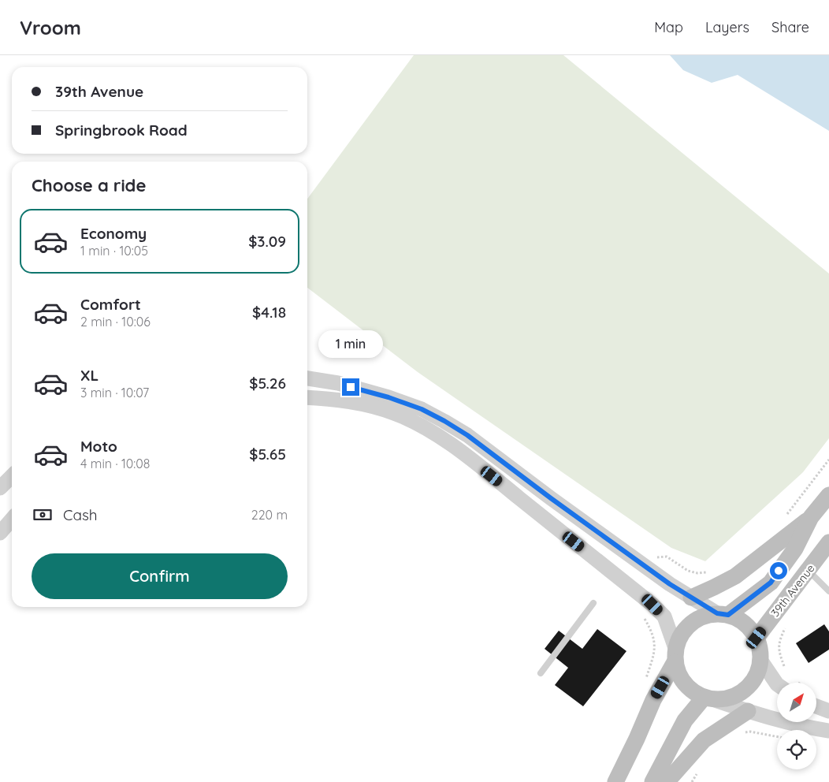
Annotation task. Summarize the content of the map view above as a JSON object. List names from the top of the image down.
{
  "streets": {
    "main road": ["39th Avenue"]
  },
  "north": "top right",
  "page": {
    "header": "Vroom",
    "nav": ["Map", "Layers", "Share"],
    "banner": ["39th Avenue", "Springbrook Road"],
    "heading": "Choose a ride",
    "list": [
      {
        "name": "Economy",
        "note": "1 min · 10:05",
        "value": "$3.09"
      },
      {
        "name": "Comfort",
        "note": "2 min · 10:06",
        "value": "$4.18"
      },
      {
        "name": "XL",
        "note": "3 min · 10:07",
        "value": "$5.26"
      },
      {
        "name": "Moto",
        "note": "4 min · 10:08",
        "value": "$5.65"
      }
    ],
    "bubble": "1 min",
    "pay": ["Cash", "220 m"],
    "buttons": "Confirm"
  }
}
